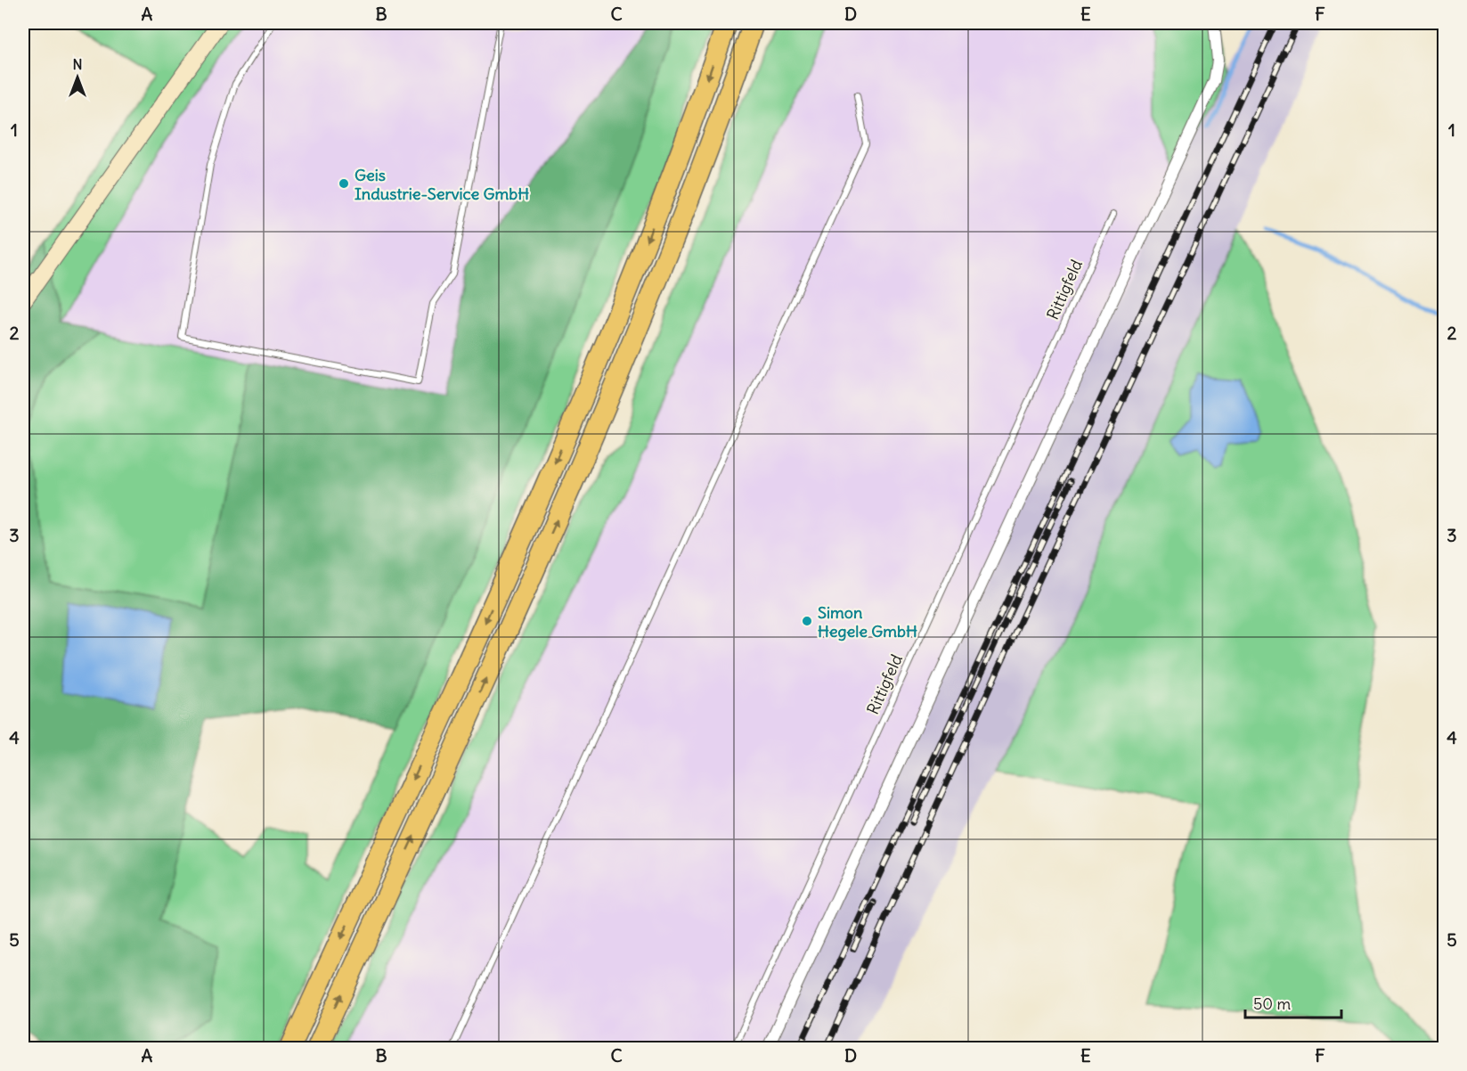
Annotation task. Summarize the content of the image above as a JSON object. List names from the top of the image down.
{
  "streets": {
    "lane": ["Rittigfeld"]
  },
  "places": ["Geis Industrie-Service GmbH", "Simon Hegele GmbH"],
  "scale_bar": "50 m",
  "north": "top",
  "grid": {
    "columns": [
      "A",
      "B",
      "C",
      "D",
      "E",
      "F"
    ],
    "rows": [
      "1",
      "2",
      "3",
      "4",
      "5"
    ]
  }
}
